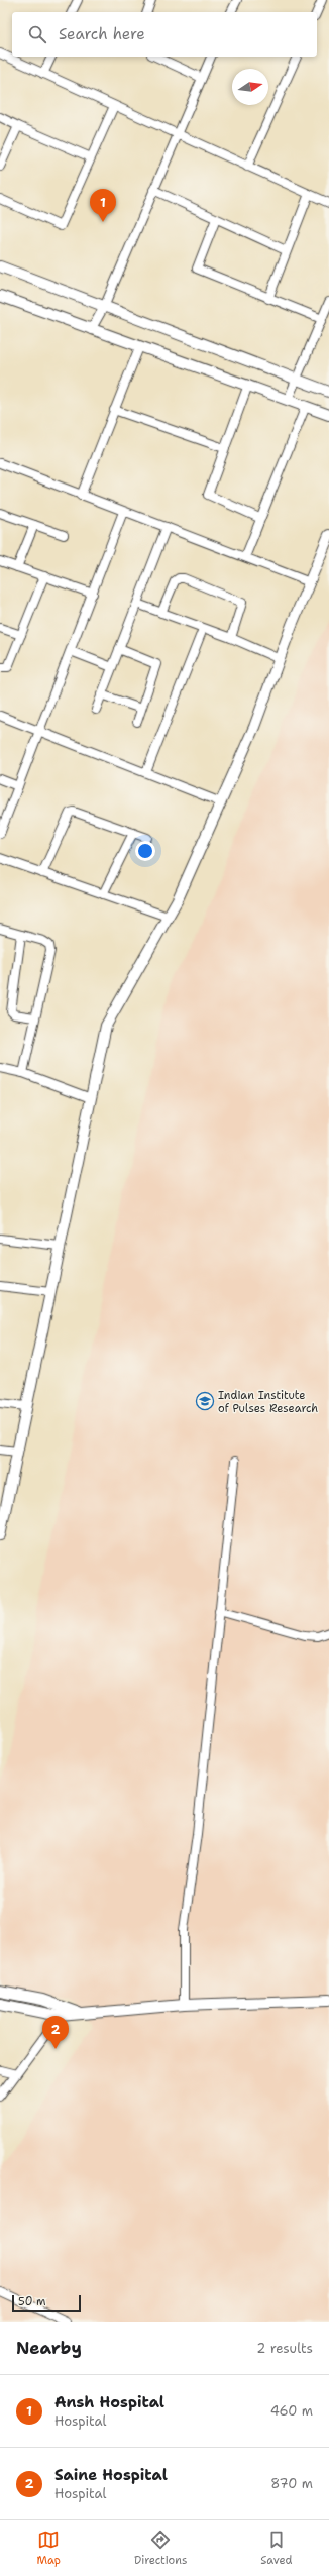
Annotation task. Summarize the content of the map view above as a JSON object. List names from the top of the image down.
{
  "places": {
    "school or university": ["Indian Institute of Pulses Research"]
  },
  "scale_bar": "50 m",
  "north": "right",
  "page": {
    "search": "Search here",
    "pins": ["1", "2"],
    "scale": "50 m",
    "heading": ["Nearby", "2 results"],
    "list": [
      {
        "mark": "1",
        "name": "Ansh Hospital",
        "note": "Hospital",
        "value": "460 m"
      },
      {
        "mark": "2",
        "name": "Saine Hospital",
        "note": "Hospital",
        "value": "870 m"
      }
    ],
    "nav": ["Map", "Directions", "Saved"]
  }
}
